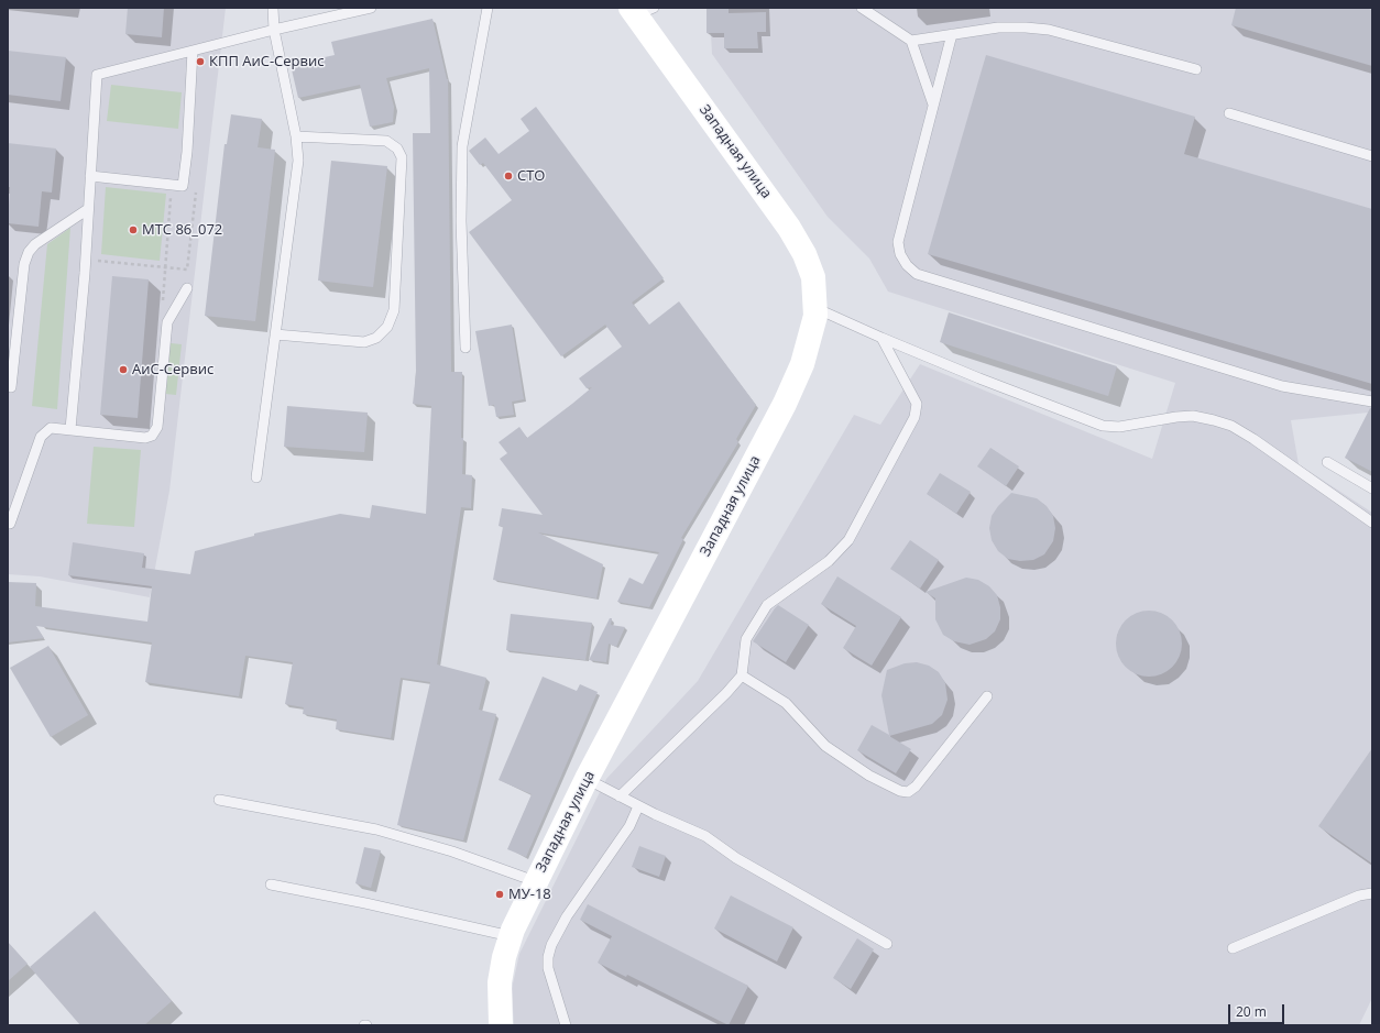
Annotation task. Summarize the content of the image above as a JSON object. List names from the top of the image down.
{
  "streets": {
    "street": ["Западная улица"]
  },
  "places": [
    "КПП АиС-Сервис",
    "СТО",
    "МТС 86_072",
    "АиС-Сервис",
    "МУ-18"
  ],
  "scale_bar": "20 m"
}
